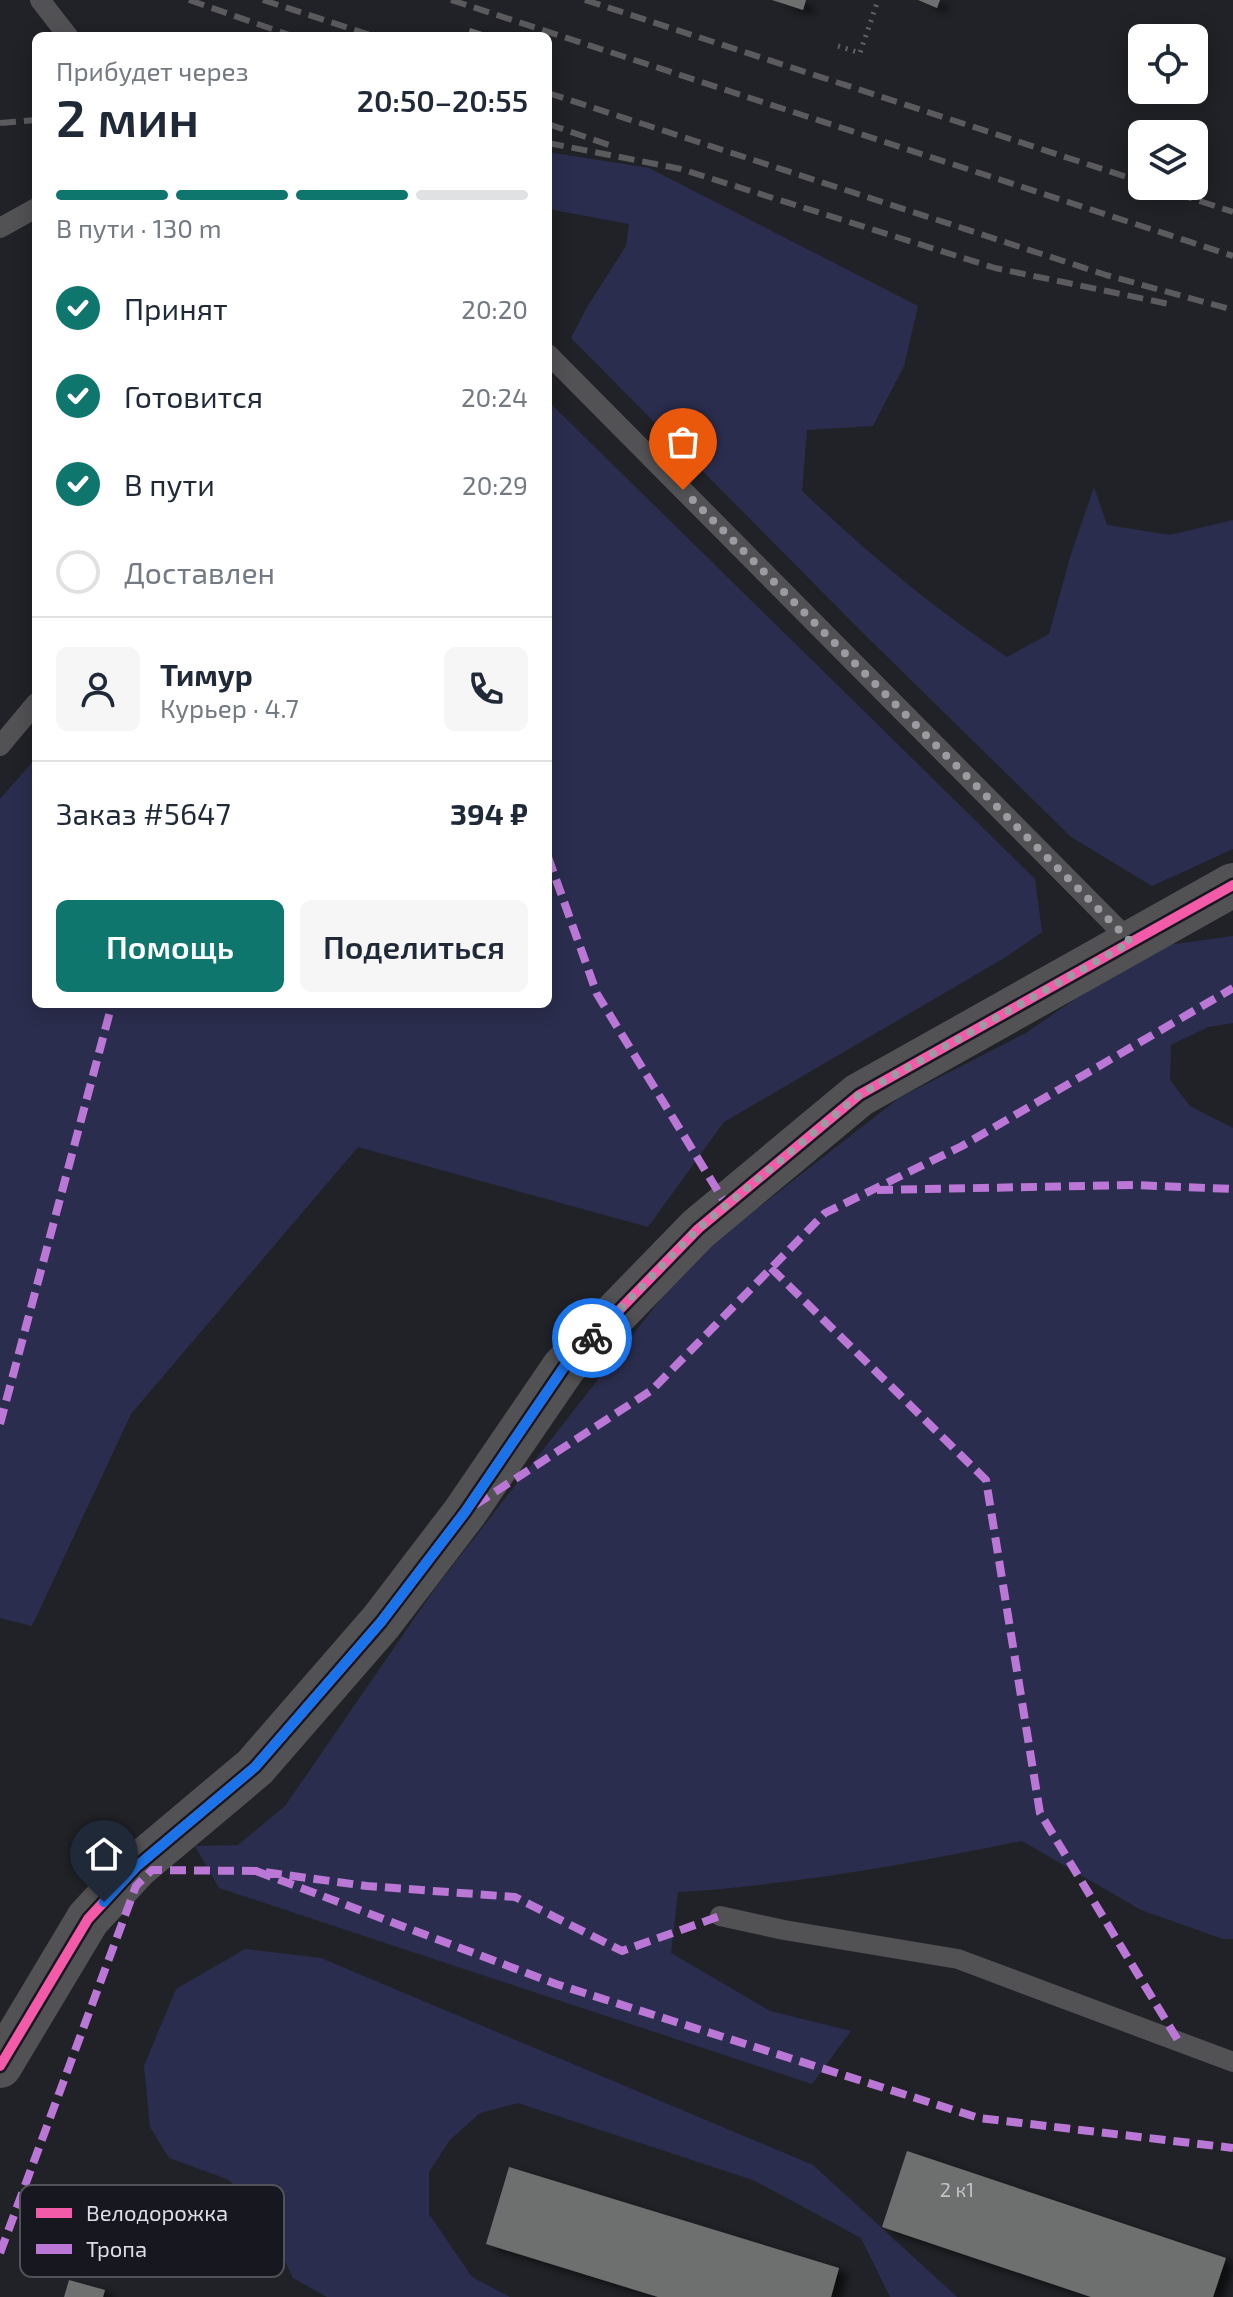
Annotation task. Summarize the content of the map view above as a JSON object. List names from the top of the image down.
{
  "house_numbers": ["2 к1"],
  "legend": ["Велодорожка", "Тропа"],
  "page": {
    "heading": ["2 мин", "Прибудет через", "20:50–20:55"],
    "panel": [
      "Тимур",
      "Курьер · 4.7",
      "Заказ #5647",
      "394 ₽"
    ],
    "bar": "В пути · 130 m",
    "list": [
      ["Принят", "20:20"],
      ["Готовится", "20:24"],
      ["В пути", "20:29"],
      "Доставлен"
    ],
    "buttons": ["Помощь", "Поделиться"]
  }
}
